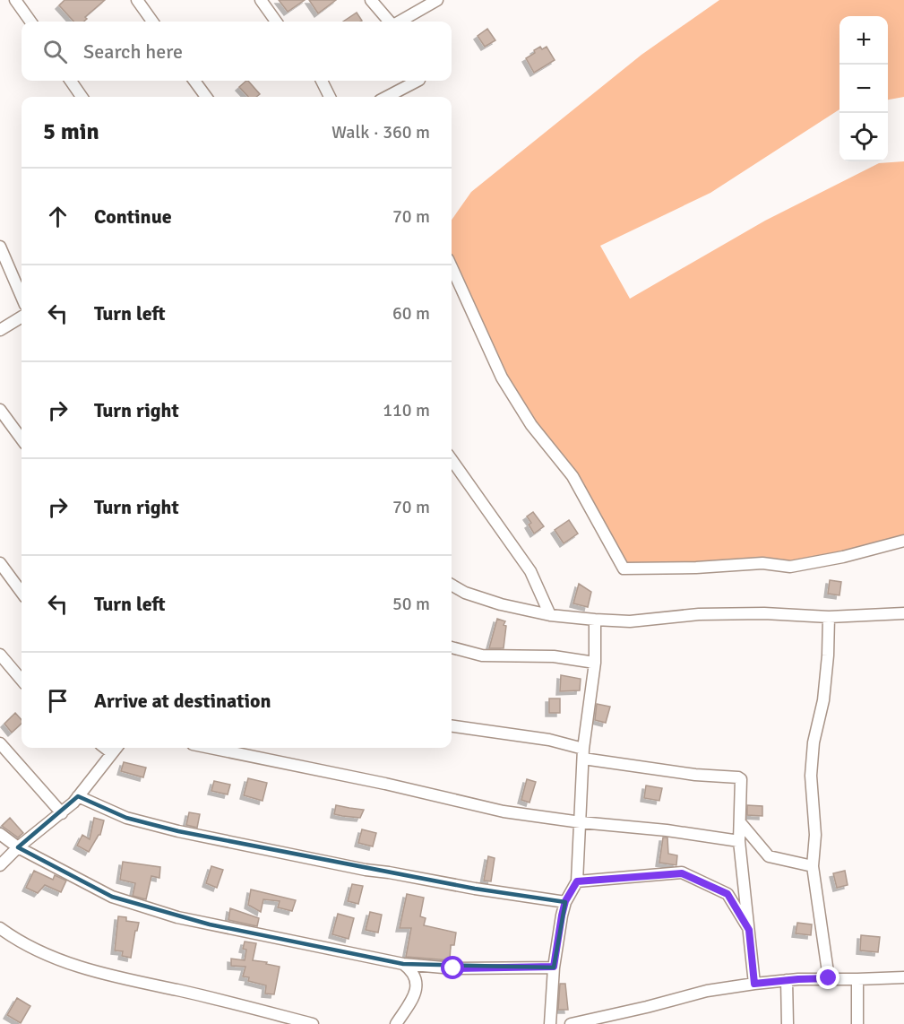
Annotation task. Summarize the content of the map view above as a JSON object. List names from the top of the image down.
{
  "page": {
    "map_buttons": ["+", "−"],
    "search": "Search here",
    "heading": ["5 min", "Walk · 360 m"],
    "list": [
      ["Continue", "70 m"],
      ["Turn left", "60 m"],
      ["Turn right", "110 m"],
      ["Turn right", "70 m"],
      ["Turn left", "50 m"],
      "Arrive at destination"
    ]
  }
}
